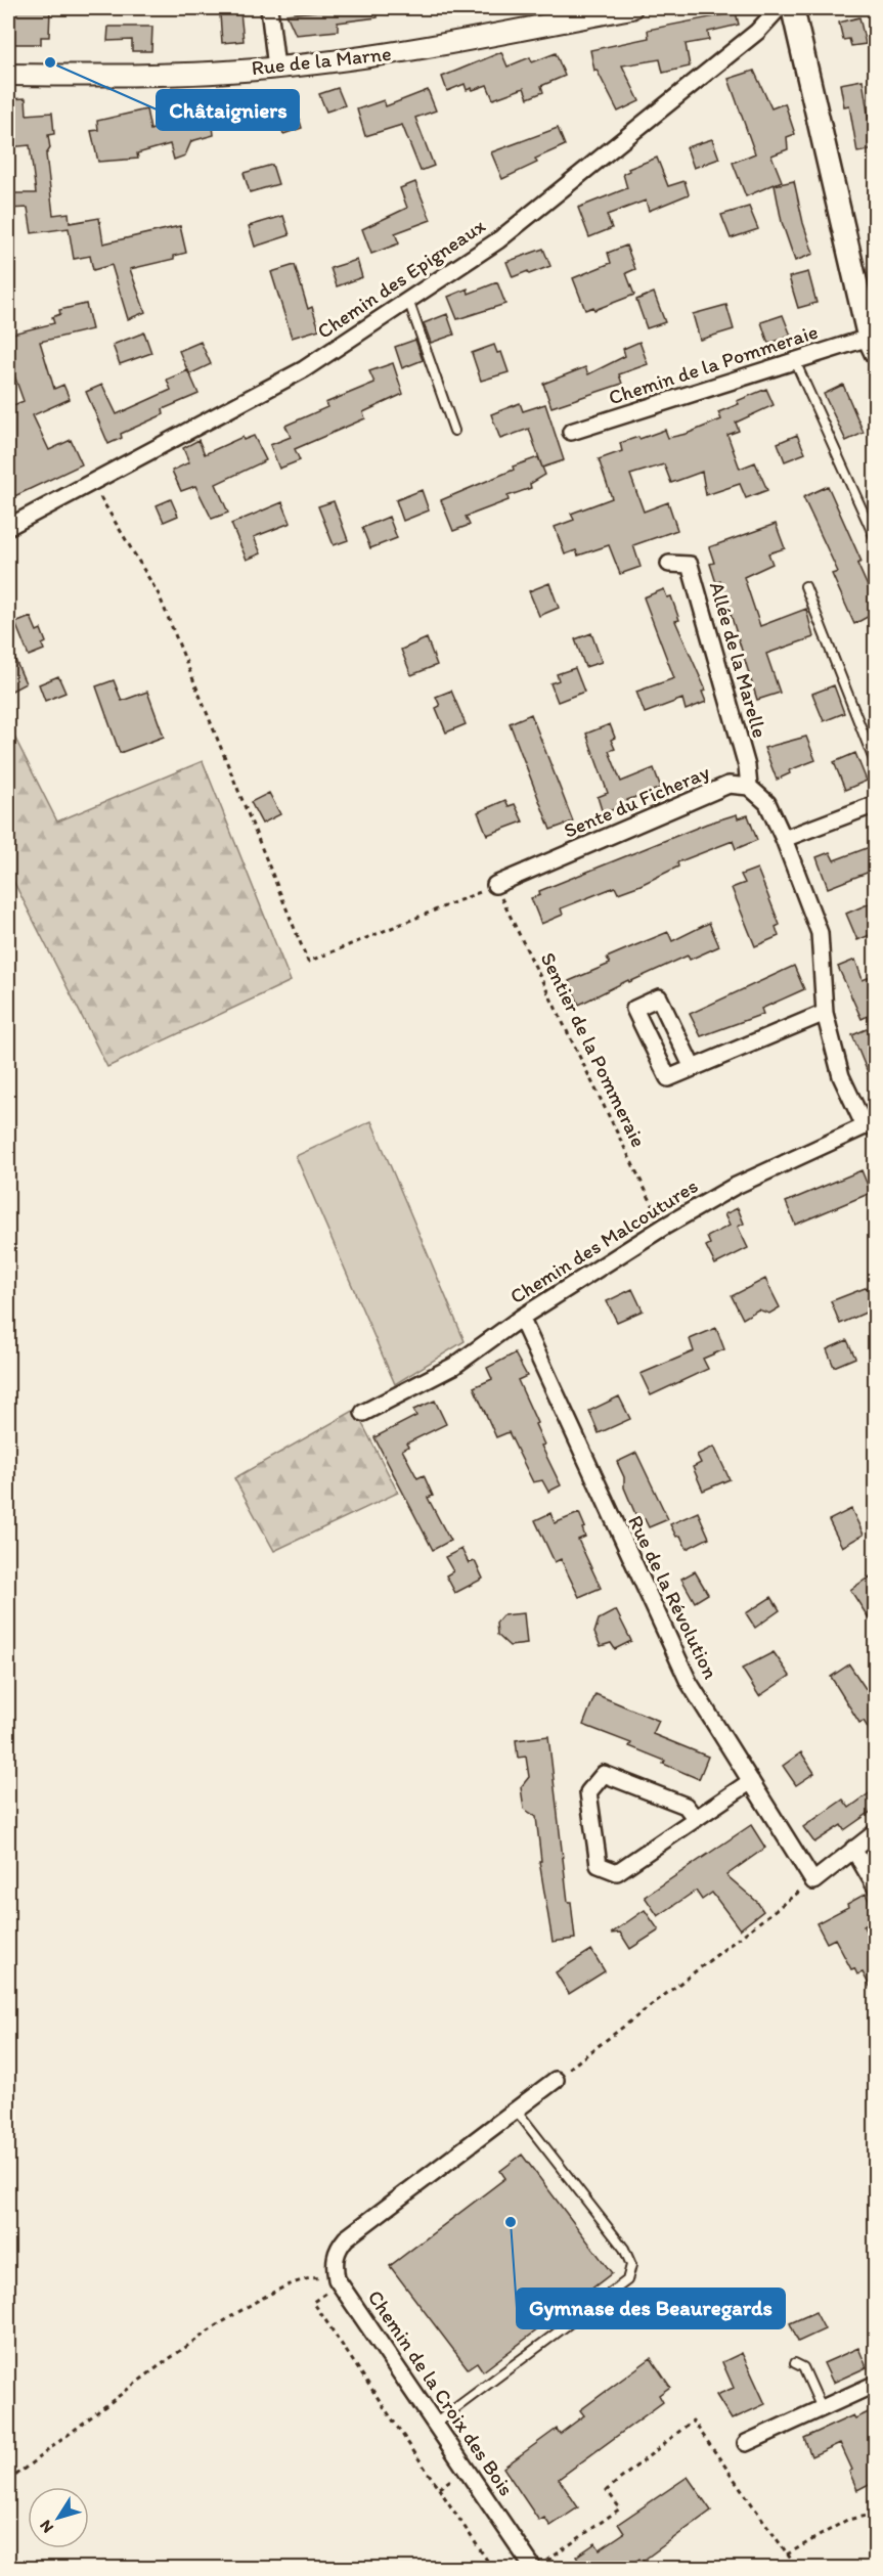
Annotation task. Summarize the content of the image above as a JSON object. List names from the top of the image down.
{
  "streets": {
    "street": [
      "Rue de la Marne",
      "Chemin des Epigneaux",
      "Chemin de la Pommeraie",
      "Allée de la Marelle",
      "Sente du Ficheray",
      "Chemin des Malcoutures",
      "Rue de la Révolution",
      "Chemin de la Croix des Bois"
    ],
    "path": ["Sentier de la Pommeraie"]
  },
  "crossings": [
    ["Allée de la Marelle", "Sente du Ficheray"],
    ["Sente du Ficheray", "Sentier de la Pommeraie"],
    ["Sentier de la Pommeraie", "Chemin des Malcoutures"],
    ["Chemin des Malcoutures", "Rue de la Révolution"]
  ],
  "places": ["Châtaigniers", "Gymnase des Beauregards"],
  "north": "bottom left"
}
